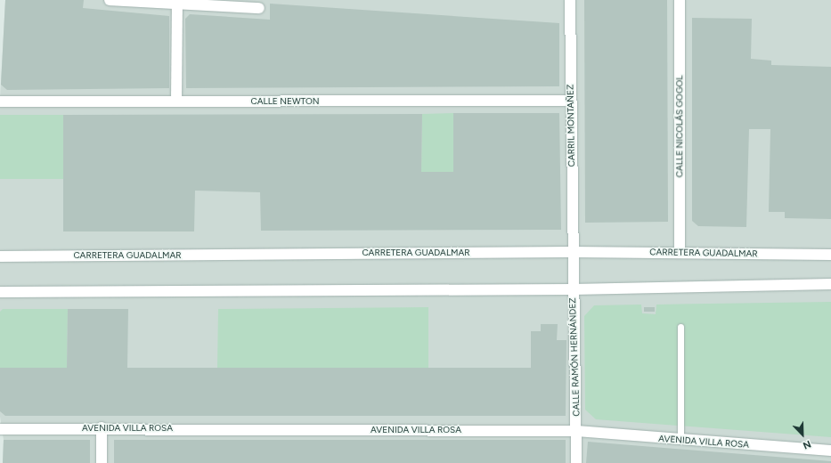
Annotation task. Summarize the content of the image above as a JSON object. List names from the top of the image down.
{
  "streets": {
    "street": [
      "CALLE NEWTON",
      "CARRIL MONTAÑEZ",
      "CALLE NICOLÁS GOGOL",
      "CARRETERA GUADALMAR",
      "CALLE RAMÓN HERNÁNDEZ",
      "AVENIDA VILLA ROSA"
    ]
  },
  "crossings": [
    ["CALLE NEWTON", "CARRIL MONTAÑEZ"],
    ["CARRIL MONTAÑEZ", "CARRETERA GUADALMAR"],
    ["CARRIL MONTAÑEZ", "CALLE RAMÓN HERNÁNDEZ"],
    ["CALLE NICOLÁS GOGOL", "CARRETERA GUADALMAR"],
    ["CARRETERA GUADALMAR", "CALLE RAMÓN HERNÁNDEZ"],
    ["CALLE RAMÓN HERNÁNDEZ", "AVENIDA VILLA ROSA"]
  ],
  "north": "bottom right"
}
